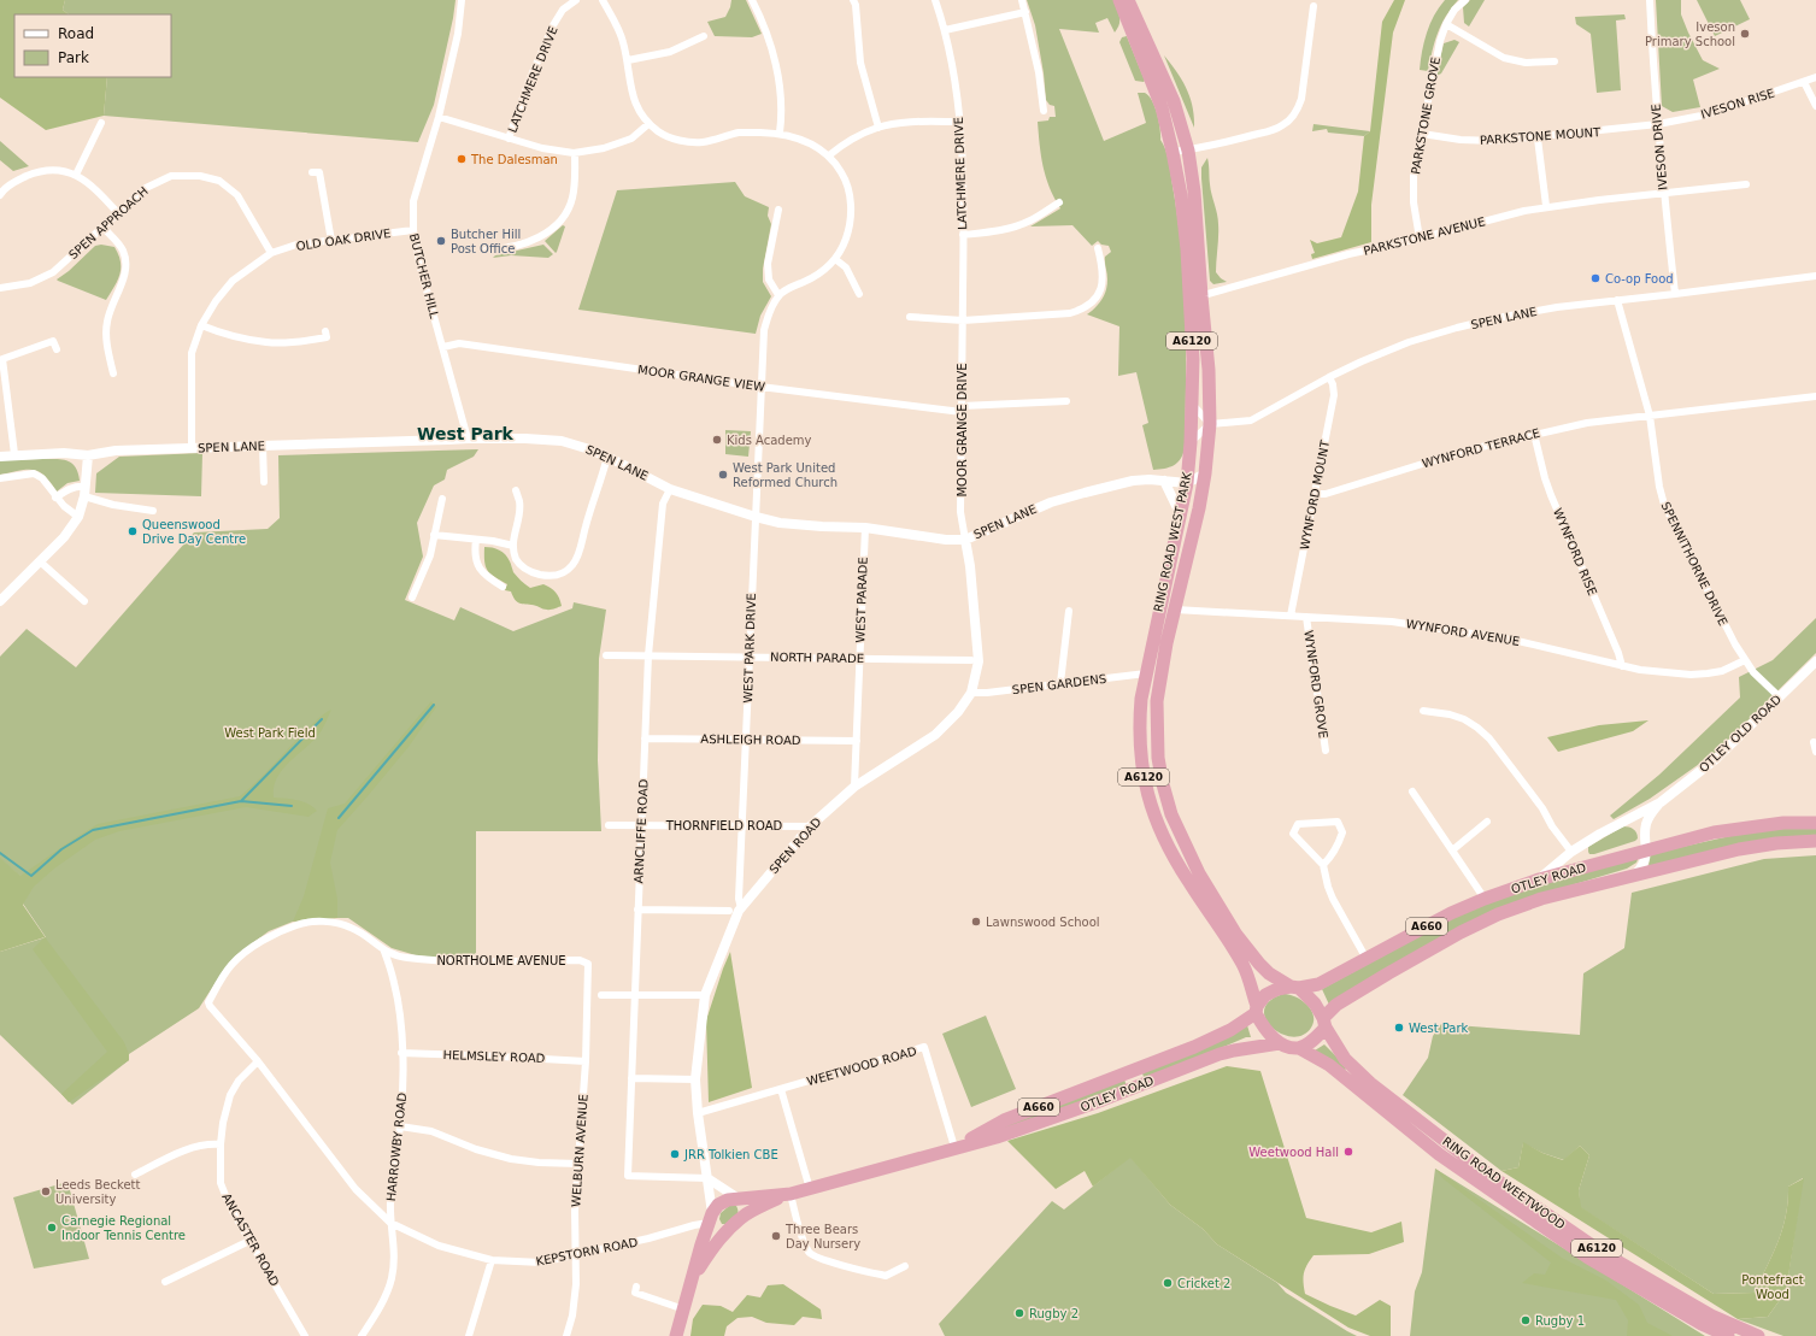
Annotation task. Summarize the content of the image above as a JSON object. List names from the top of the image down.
{
  "streets": {
    "highway": [
      "A6120",
      "RING ROAD WEST PARK",
      "OTLEY ROAD",
      "A660",
      "RING ROAD WEETWOOD"
    ],
    "street": [
      "LATCHMERE DRIVE",
      "IVESON RISE",
      "PARKSTONE GROVE",
      "PARKSTONE MOUNT",
      "IVESON DRIVE",
      "SPEN APPROACH",
      "PARKSTONE AVENUE",
      "OLD OAK DRIVE",
      "BUTCHER HILL",
      "SPEN LANE",
      "MOOR GRANGE VIEW",
      "MOOR GRANGE DRIVE",
      "WYNFORD TERRACE",
      "WYNFORD MOUNT",
      "WYNFORD RISE",
      "SPENNITHORNE DRIVE",
      "WEST PARADE",
      "WYNFORD AVENUE",
      "WEST PARK DRIVE",
      "NORTH PARADE",
      "SPEN GARDENS",
      "WYNFORD GROVE",
      "OTLEY OLD ROAD",
      "ASHLEIGH ROAD",
      "THORNFIELD ROAD",
      "ARNCLIFFE ROAD",
      "SPEN ROAD",
      "NORTHOLME AVENUE",
      "HELMSLEY ROAD",
      "WEETWOOD ROAD",
      "HARROWBY ROAD",
      "WELBURN AVENUE",
      "ANCASTER ROAD",
      "KEPSTORN ROAD"
    ]
  },
  "crossings": [
    ["LATCHMERE DRIVE", "MOOR GRANGE DRIVE"],
    ["IVESON RISE", "PARKSTONE MOUNT"],
    ["IVESON RISE", "IVESON DRIVE"],
    ["PARKSTONE GROVE", "PARKSTONE MOUNT"],
    ["PARKSTONE GROVE", "PARKSTONE AVENUE"],
    ["PARKSTONE MOUNT", "IVESON DRIVE"],
    ["IVESON DRIVE", "PARKSTONE AVENUE"],
    ["IVESON DRIVE", "SPEN LANE"],
    ["SPEN APPROACH", "OLD OAK DRIVE"],
    ["PARKSTONE AVENUE", "RING ROAD WEST PARK"],
    ["OLD OAK DRIVE", "BUTCHER HILL"],
    ["OLD OAK DRIVE", "SPEN LANE"],
    ["BUTCHER HILL", "SPEN LANE"],
    ["BUTCHER HILL", "MOOR GRANGE VIEW"],
    ["SPEN LANE", "MOOR GRANGE DRIVE"],
    ["SPEN LANE", "WYNFORD MOUNT"],
    ["SPEN LANE", "RING ROAD WEST PARK"],
    ["SPEN LANE", "SPENNITHORNE DRIVE"],
    ["SPEN LANE", "WEST PARADE"],
    ["SPEN LANE", "WEST PARK DRIVE"],
    ["SPEN LANE", "ARNCLIFFE ROAD"],
    ["SPEN LANE", "SPEN ROAD"],
    ["A6120", "RING ROAD WEST PARK"],
    ["A6120", "OTLEY ROAD"],
    ["A6120", "RING ROAD WEETWOOD"],
    ["MOOR GRANGE VIEW", "MOOR GRANGE DRIVE"],
    ["MOOR GRANGE VIEW", "WEST PARK DRIVE"],
    ["MOOR GRANGE DRIVE", "SPEN ROAD"],
    ["WYNFORD TERRACE", "WYNFORD MOUNT"],
    ["WYNFORD TERRACE", "WYNFORD RISE"],
    ["WYNFORD TERRACE", "SPENNITHORNE DRIVE"],
    ["WYNFORD MOUNT", "WYNFORD AVENUE"],
    ["RING ROAD WEST PARK", "WYNFORD AVENUE"],
    ["RING ROAD WEST PARK", "SPEN GARDENS"],
    ["RING ROAD WEST PARK", "OTLEY ROAD"],
    ["RING ROAD WEST PARK", "RING ROAD WEETWOOD"],
    ["WYNFORD RISE", "WYNFORD AVENUE"],
    ["SPENNITHORNE DRIVE", "WYNFORD AVENUE"],
    ["SPENNITHORNE DRIVE", "OTLEY OLD ROAD"],
    ["WEST PARADE", "NORTH PARADE"],
    ["WEST PARADE", "ASHLEIGH ROAD"],
    ["WEST PARADE", "SPEN ROAD"],
    ["WYNFORD AVENUE", "WYNFORD GROVE"],
    ["WEST PARK DRIVE", "NORTH PARADE"],
    ["WEST PARK DRIVE", "ASHLEIGH ROAD"],
    ["WEST PARK DRIVE", "THORNFIELD ROAD"],
    ["WEST PARK DRIVE", "SPEN ROAD"],
    ["NORTH PARADE", "ARNCLIFFE ROAD"],
    ["SPEN GARDENS", "SPEN ROAD"],
    ["OTLEY OLD ROAD", "OTLEY ROAD"],
    ["ASHLEIGH ROAD", "ARNCLIFFE ROAD"],
    ["THORNFIELD ROAD", "ARNCLIFFE ROAD"],
    ["THORNFIELD ROAD", "SPEN ROAD"],
    ["ARNCLIFFE ROAD", "SPEN ROAD"],
    ["SPEN ROAD", "OTLEY ROAD"],
    ["SPEN ROAD", "WEETWOOD ROAD"],
    ["SPEN ROAD", "KEPSTORN ROAD"],
    ["OTLEY ROAD", "WEETWOOD ROAD"],
    ["OTLEY ROAD", "RING ROAD WEETWOOD"],
    ["OTLEY ROAD", "KEPSTORN ROAD"],
    ["NORTHOLME AVENUE", "HARROWBY ROAD"],
    ["NORTHOLME AVENUE", "WELBURN AVENUE"],
    ["NORTHOLME AVENUE", "KEPSTORN ROAD"],
    ["HELMSLEY ROAD", "HARROWBY ROAD"],
    ["HELMSLEY ROAD", "WELBURN AVENUE"],
    ["HARROWBY ROAD", "KEPSTORN ROAD"],
    ["WELBURN AVENUE", "KEPSTORN ROAD"],
    ["ANCASTER ROAD", "KEPSTORN ROAD"]
  ],
  "districts": ["West Park"],
  "parks": ["West Park Field", "Pontefract Wood"],
  "places": [
    "Iveson Primary School",
    "The Dalesman",
    "Butcher Hill Post Office",
    "Co-op Food",
    "Kids Academy",
    "West Park United Reformed Church",
    "Queenswood Drive Day Centre",
    "Lawnswood School",
    "West Park",
    "Weetwood Hall",
    "JRR Tolkien CBE",
    "Leeds Beckett University",
    "Carnegie Regional Indoor Tennis Centre",
    "Three Bears Day Nursery",
    "Cricket 2",
    "Rugby 2",
    "Rugby 1"
  ],
  "legend": ["Road", "Park"]
}
